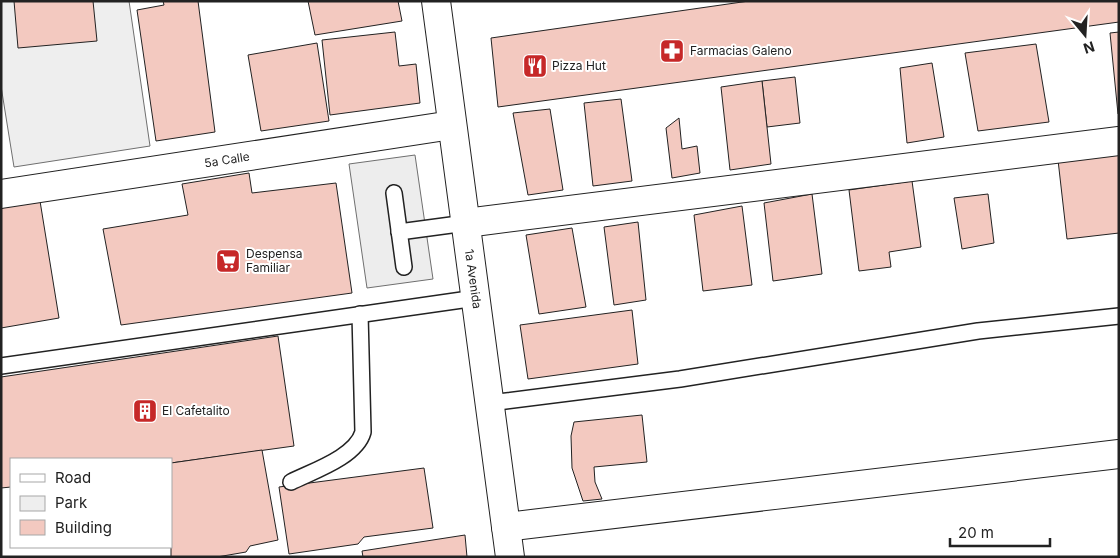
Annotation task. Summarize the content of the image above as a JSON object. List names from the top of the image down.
{
  "streets": {
    "street": ["5a Calle", "1a Avenida"]
  },
  "crossings": [
    ["5a Calle", "1a Avenida"]
  ],
  "places": {
    "pharmacy": ["Farmacias Galeno"],
    "restaurant": ["Pizza Hut"],
    "supermarket": ["Despensa Familiar"],
    "building": ["El Cafetalito"]
  },
  "legend": ["Road", "Park", "Building"],
  "scale_bar": "20 m",
  "north": "bottom"
}
